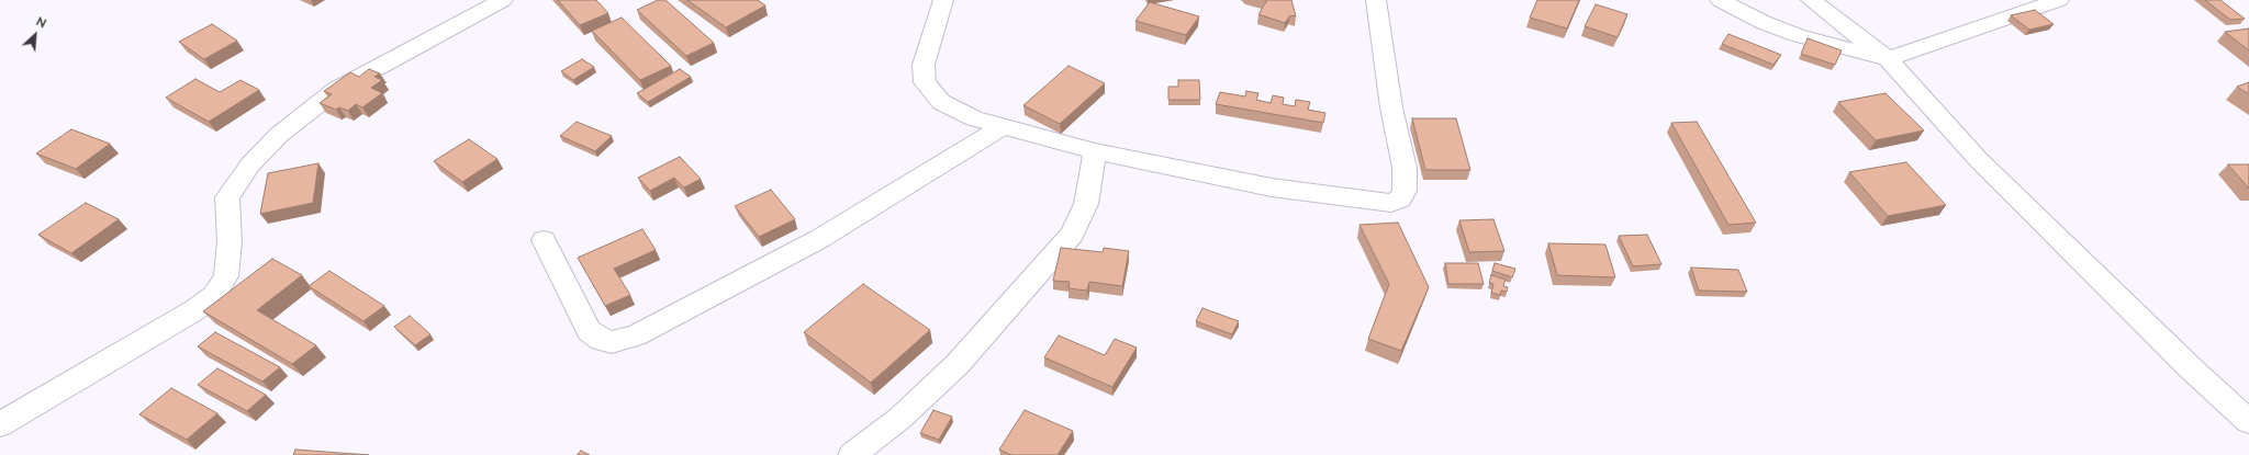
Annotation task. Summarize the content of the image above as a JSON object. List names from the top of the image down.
{
  "north": "top right"
}
